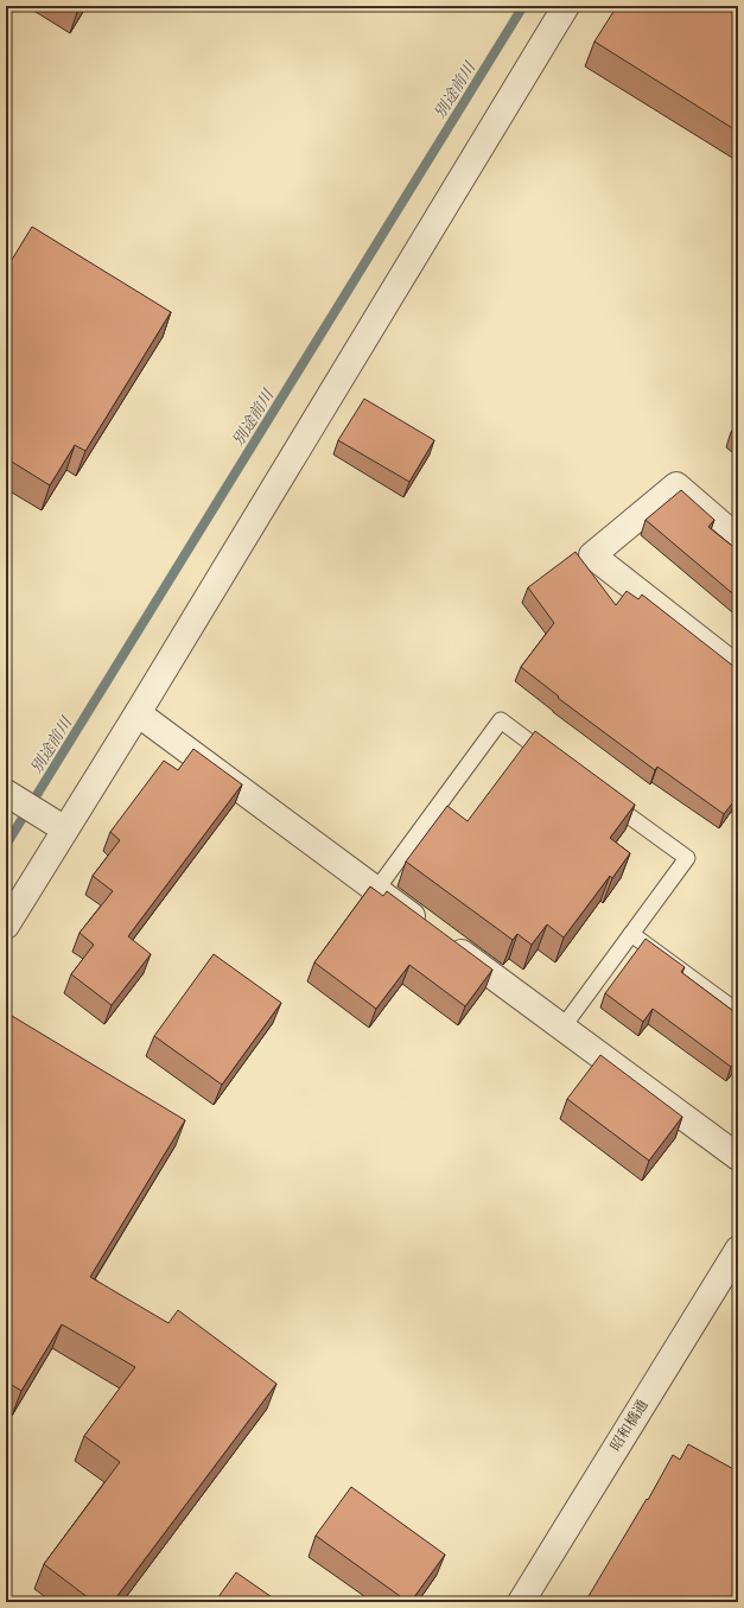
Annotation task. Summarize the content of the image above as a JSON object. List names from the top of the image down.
{
  "streets": {
    "street": ["昭和橋通"]
  },
  "water": ["別途前川"]
}
